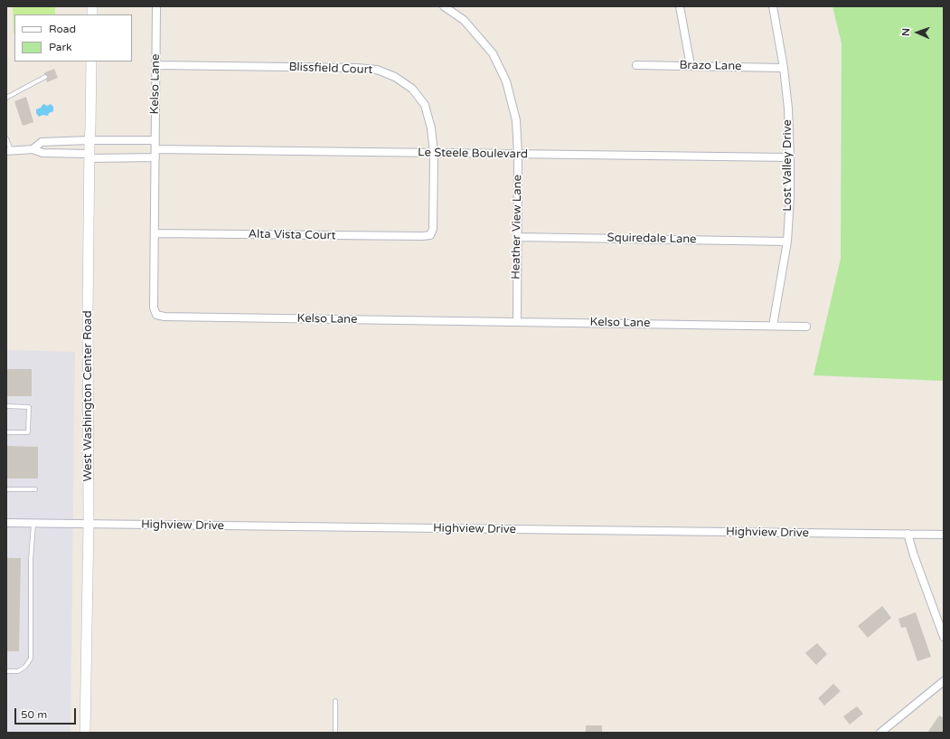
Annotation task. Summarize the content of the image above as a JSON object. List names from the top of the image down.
{
  "streets": {
    "main road": ["West Washington Center Road"],
    "street": [
      "Brazo Lane",
      "Blissfield Court",
      "Kelso Lane",
      "Le Steele Boulevard",
      "Lost Valley Drive",
      "Heather View Lane",
      "Alta Vista Court",
      "Squiredale Lane",
      "Highview Drive"
    ]
  },
  "crossings": [
    ["Brazo Lane", "Lost Valley Drive"],
    ["Blissfield Court", "Kelso Lane"],
    ["Blissfield Court", "Le Steele Boulevard"],
    ["Blissfield Court", "Alta Vista Court"],
    ["Kelso Lane", "Le Steele Boulevard"],
    ["Kelso Lane", "Lost Valley Drive"],
    ["Kelso Lane", "Heather View Lane"],
    ["Kelso Lane", "Alta Vista Court"],
    ["Le Steele Boulevard", "Lost Valley Drive"],
    ["Le Steele Boulevard", "Heather View Lane"],
    ["Lost Valley Drive", "Squiredale Lane"],
    ["Heather View Lane", "Squiredale Lane"],
    ["West Washington Center Road", "Highview Drive"]
  ],
  "legend": ["Road", "Park"],
  "scale_bar": "50 m",
  "north": "left"
}
